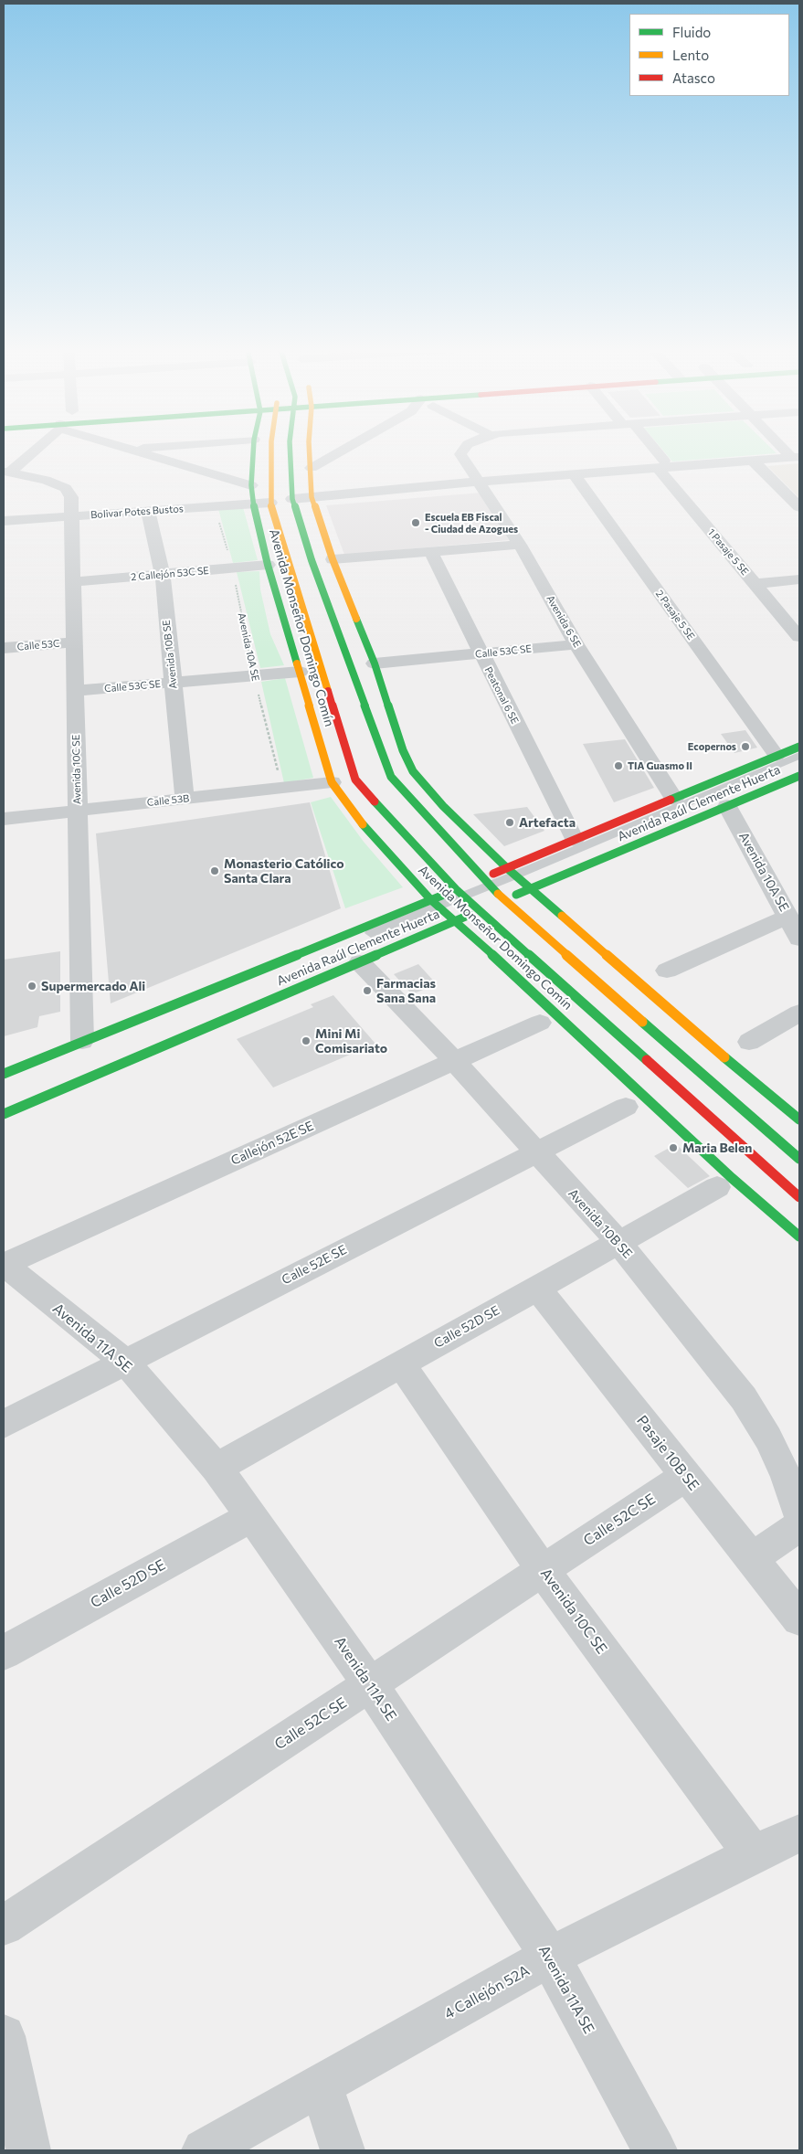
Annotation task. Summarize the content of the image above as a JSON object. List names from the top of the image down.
{
  "streets": {
    "main road": ["Avenida Monseñor Domingo Comín", "Avenida Raúl Clemente Huerta"],
    "street": [
      "Bolivar Potes Bustos",
      "1 Pasaje 5 SE",
      "2 Callejón 53C SE",
      "2 Pasaje 5 SE",
      "Avenida 6 SE",
      "Calle 53C",
      "Avenida 10A SE",
      "Calle 53C SE",
      "Avenida 10B SE",
      "Peatonal 6 SE",
      "Avenida 10C SE",
      "Calle 53B",
      "Callejón 52E SE",
      "Calle 52E SE",
      "Calle 52D SE",
      "Avenida 11A SE",
      "Pasaje 10B SE",
      "Calle 52C SE",
      "4 Callejón 52A"
    ]
  },
  "crossings": [
    ["Bolivar Potes Bustos", "Avenida Monseñor Domingo Comín"],
    ["Bolivar Potes Bustos", "Avenida 10A SE"],
    ["Bolivar Potes Bustos", "Avenida 10B SE"],
    ["Bolivar Potes Bustos", "Avenida 10C SE"],
    ["2 Callejón 53C SE", "Avenida Monseñor Domingo Comín"],
    ["2 Callejón 53C SE", "Avenida 10A SE"],
    ["2 Callejón 53C SE", "Avenida 10B SE"],
    ["2 Callejón 53C SE", "Avenida 10C SE"],
    ["2 Pasaje 5 SE", "Avenida Raúl Clemente Huerta"],
    ["Avenida 6 SE", "Calle 53C SE"],
    ["Avenida 6 SE", "Avenida Raúl Clemente Huerta"],
    ["Avenida Monseñor Domingo Comín", "Calle 53C SE"],
    ["Avenida Monseñor Domingo Comín", "Calle 53B"],
    ["Avenida Monseñor Domingo Comín", "Avenida Raúl Clemente Huerta"],
    ["Calle 53C", "Avenida 10C SE"],
    ["Avenida 10A SE", "Calle 53C SE"],
    ["Avenida 10A SE", "Calle 53B"],
    ["Avenida 10A SE", "Avenida Raúl Clemente Huerta"],
    ["Calle 53C SE", "Avenida 10B SE"],
    ["Calle 53C SE", "Peatonal 6 SE"],
    ["Calle 53C SE", "Avenida 10C SE"],
    ["Avenida 10B SE", "Calle 53B"],
    ["Avenida 10B SE", "Avenida Raúl Clemente Huerta"],
    ["Avenida 10B SE", "Callejón 52E SE"],
    ["Avenida 10B SE", "Calle 52E SE"],
    ["Avenida 10B SE", "Calle 52D SE"],
    ["Peatonal 6 SE", "Avenida Raúl Clemente Huerta"],
    ["Avenida 10C SE", "Calle 53B"],
    ["Avenida 10C SE", "Avenida Raúl Clemente Huerta"],
    ["Avenida 10C SE", "Calle 52D SE"],
    ["Avenida 10C SE", "Calle 52C SE"],
    ["Avenida 10C SE", "4 Callejón 52A"],
    ["Callejón 52E SE", "Avenida 11A SE"],
    ["Calle 52E SE", "Avenida 11A SE"],
    ["Calle 52D SE", "Avenida 11A SE"],
    ["Calle 52D SE", "Pasaje 10B SE"],
    ["Avenida 11A SE", "Calle 52C SE"],
    ["Avenida 11A SE", "4 Callejón 52A"],
    ["Pasaje 10B SE", "Calle 52C SE"]
  ],
  "places": [
    "Escuela EB Fiscal - Ciudad de Azogues",
    "Ecopernos",
    "TIA Guasmo II",
    "Artefacta",
    "Monasterio Católico Santa Clara",
    "Supermercado Ali",
    "Farmacias Sana Sana",
    "Mini Mi Comisariato",
    "Maria Belen"
  ],
  "legend": ["Fluido", "Lento", "Atasco"]
}
